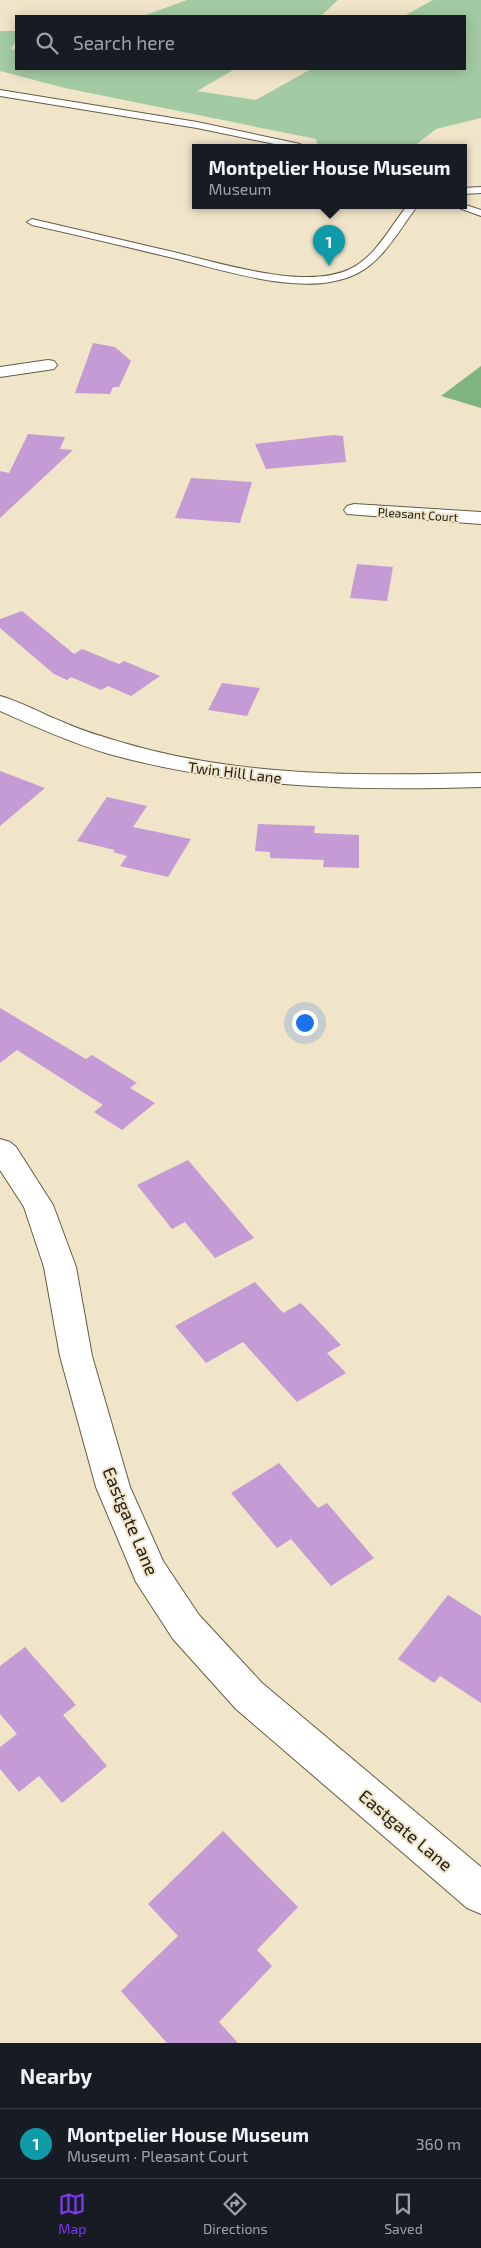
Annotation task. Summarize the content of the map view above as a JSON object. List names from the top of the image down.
{
  "streets": {
    "street": ["Pleasant Court", "Twin Hill Lane", "Eastgate Lane"]
  },
  "page": {
    "search": "Search here",
    "popup": ["Montpelier House Museum", "Museum"],
    "pins": "1",
    "heading": "Nearby",
    "list": [
      {
        "mark": "1",
        "name": "Montpelier House Museum",
        "note": "Museum · Pleasant Court",
        "value": "360 m"
      }
    ],
    "nav": ["Map", "Directions", "Saved"]
  }
}
